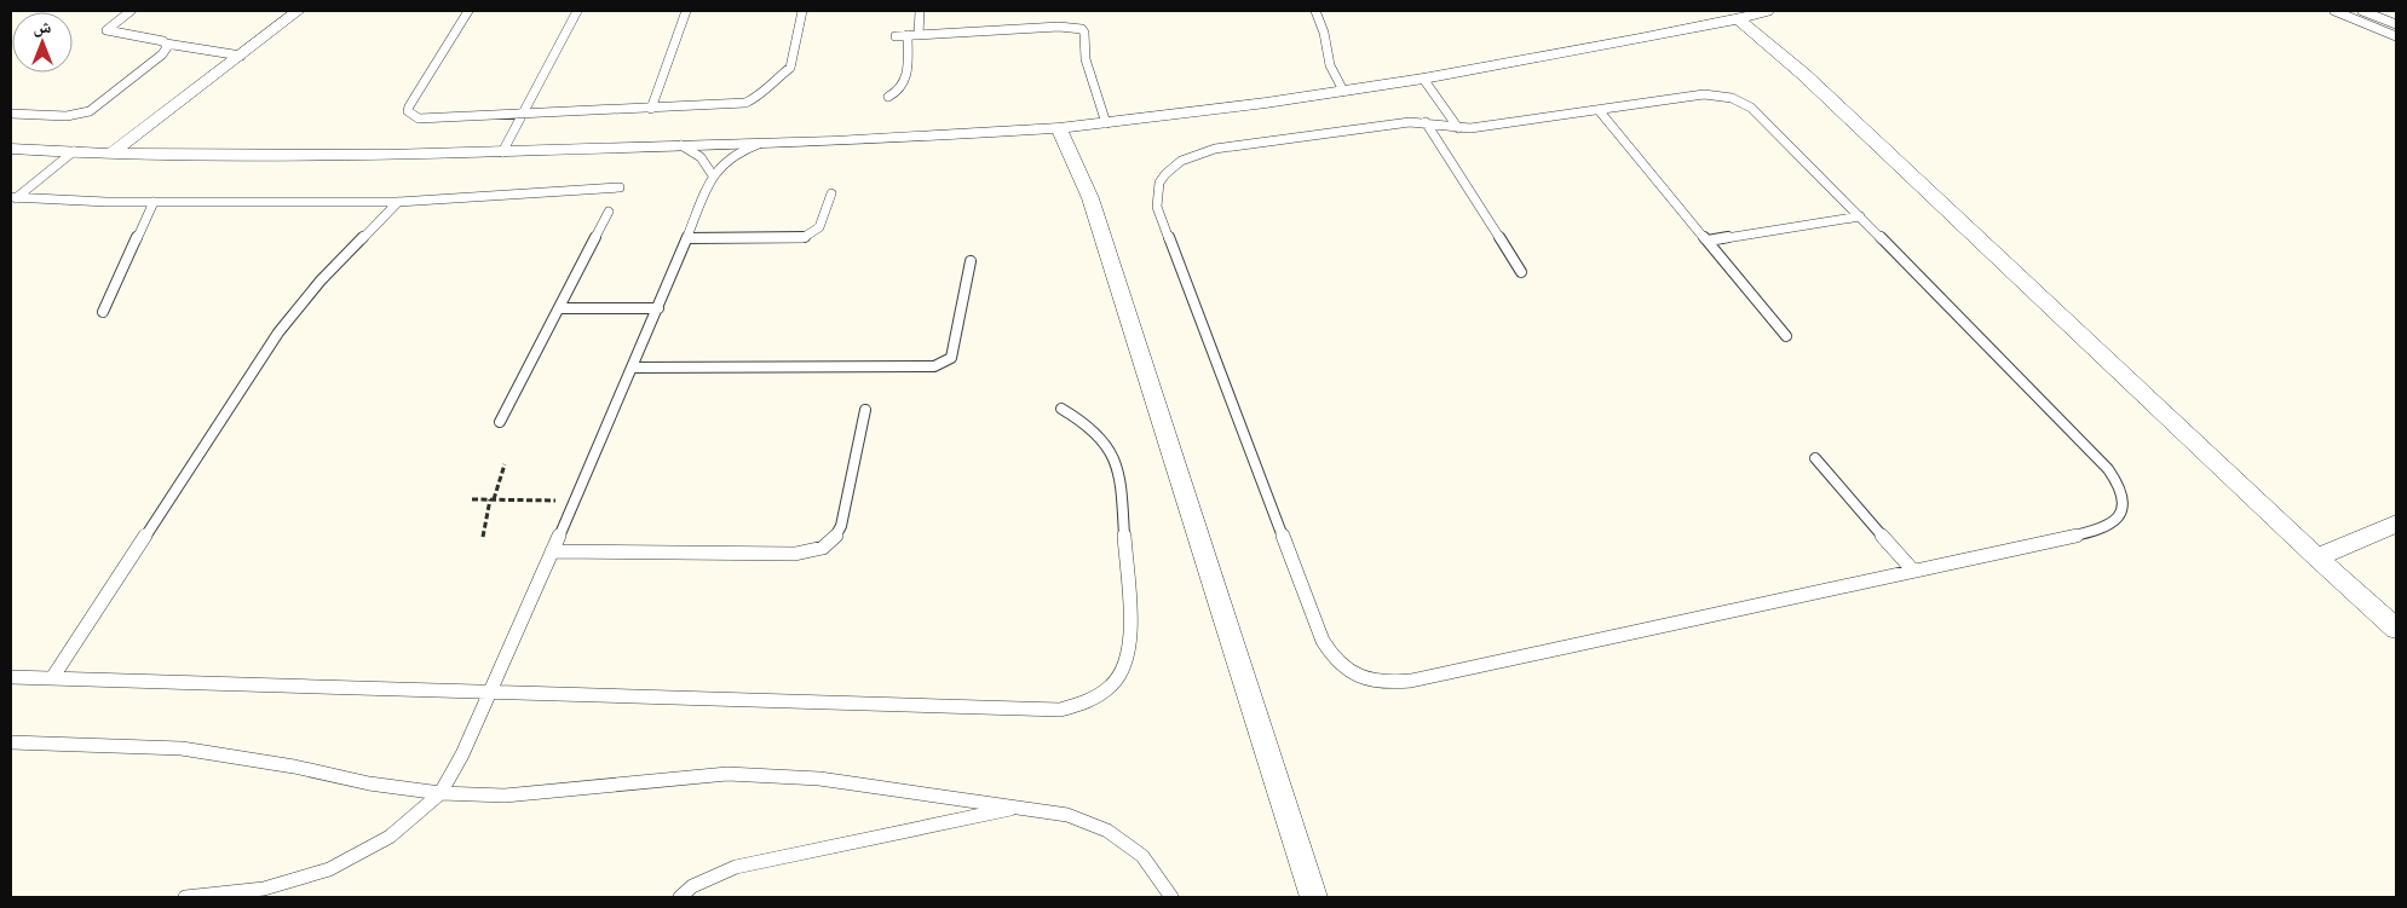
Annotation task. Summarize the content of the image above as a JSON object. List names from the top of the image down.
{
  "north": "top"
}
